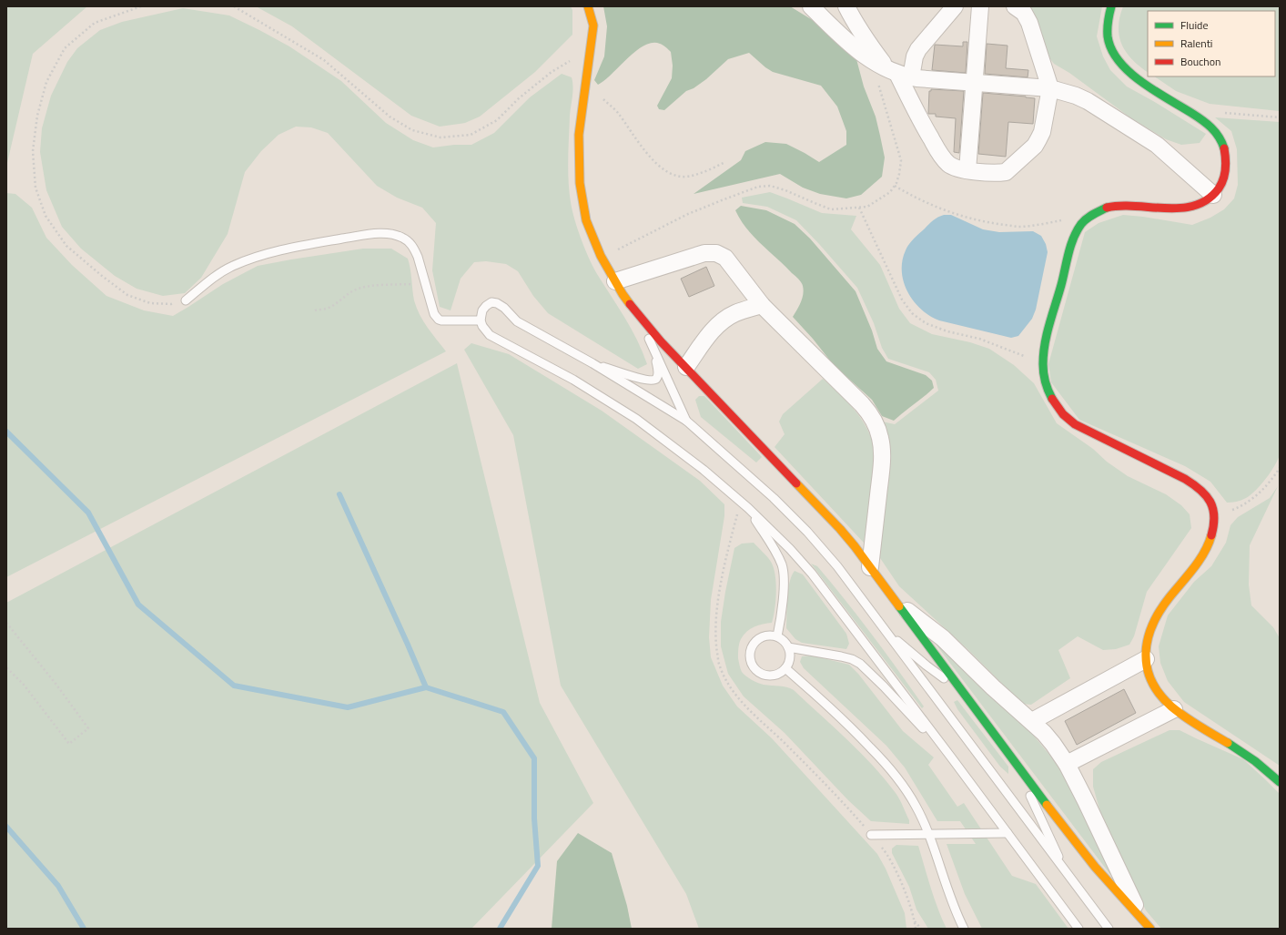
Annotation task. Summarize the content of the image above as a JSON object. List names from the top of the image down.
{
  "legend": ["Fluide", "Ralenti", "Bouchon"]
}
